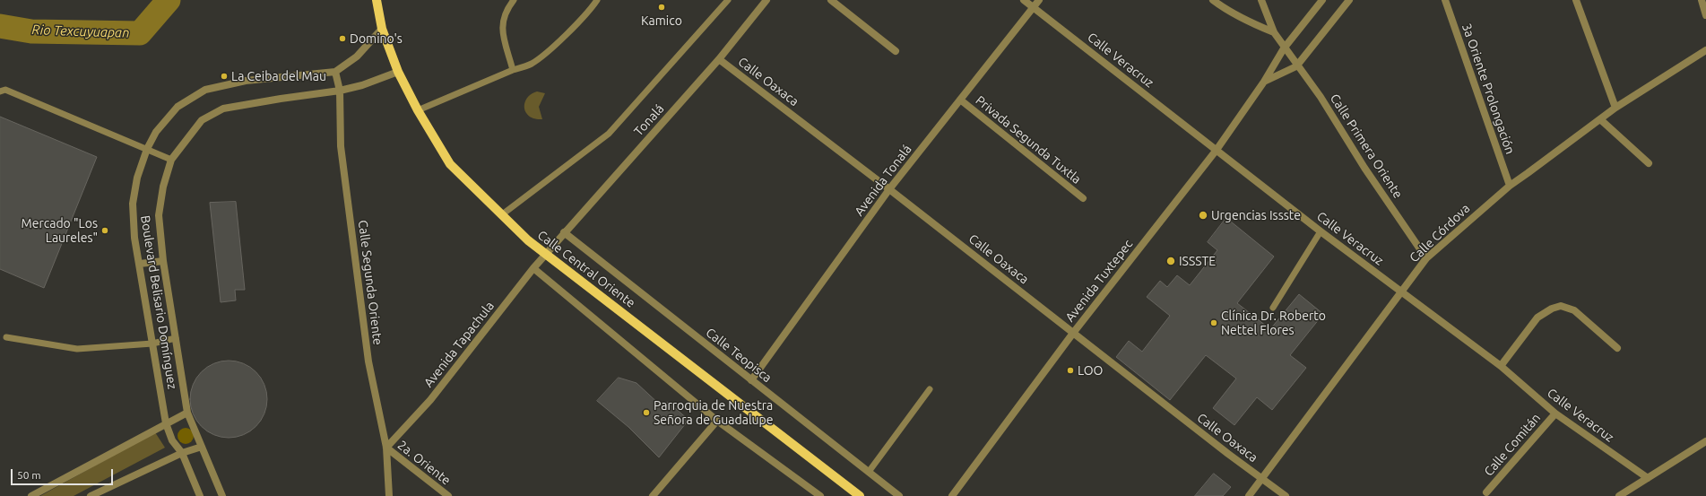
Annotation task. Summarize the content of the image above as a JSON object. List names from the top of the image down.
{
  "streets": {
    "main road": ["Calle Central Oriente"],
    "street": [
      "Calle Veracruz",
      "Calle Oaxaca",
      "3a Oriente Prolongación",
      "Tonalá",
      "Privada Segunda Tuxtla",
      "Calle Primera Oriente",
      "Avenida Tonalá",
      "Calle Córdova",
      "Avenida Tuxtepec",
      "Calle Segunda Oriente",
      "Boulevard Belisario Domínguez",
      "Avenida Tapachula",
      "Calle Teopisca",
      "Calle Comitán",
      "2a. Oriente"
    ]
  },
  "crossings": [
    ["Calle Veracruz", "Avenida Tonalá"],
    ["Calle Veracruz", "Calle Córdova"],
    ["Calle Veracruz", "Avenida Tuxtepec"],
    ["Calle Veracruz", "Calle Comitán"],
    ["Calle Oaxaca", "Tonalá"],
    ["Calle Oaxaca", "Avenida Tonalá"],
    ["Calle Oaxaca", "Calle Córdova"],
    ["Calle Oaxaca", "Avenida Tuxtepec"],
    ["3a Oriente Prolongación", "Calle Córdova"],
    ["Tonalá", "Calle Central Oriente"],
    ["Tonalá", "Avenida Tapachula"],
    ["Tonalá", "Calle Teopisca"],
    ["Privada Segunda Tuxtla", "Avenida Tonalá"],
    ["Calle Primera Oriente", "Calle Córdova"],
    ["Calle Primera Oriente", "Avenida Tuxtepec"],
    ["Avenida Tonalá", "Calle Teopisca"],
    ["Calle Central Oriente", "Boulevard Belisario Domínguez"],
    ["Calle Central Oriente", "Avenida Tapachula"],
    ["Calle Segunda Oriente", "Boulevard Belisario Domínguez"],
    ["Calle Segunda Oriente", "Avenida Tapachula"],
    ["Calle Segunda Oriente", "2a. Oriente"],
    ["Avenida Tapachula", "2a. Oriente"]
  ],
  "water": ["Rio Texcuyuapan"],
  "places": [
    "Kamico",
    "Domino's",
    "La Ceiba del Mau",
    "Urgencias Issste",
    "Mercado \"Los Laureles\"",
    "ISSSTE",
    "Clínica Dr. Roberto Nettel Flores",
    "LOO",
    "Parroquia de Nuestra Señora de Guadalupe"
  ],
  "scale_bar": "50 m"
}
